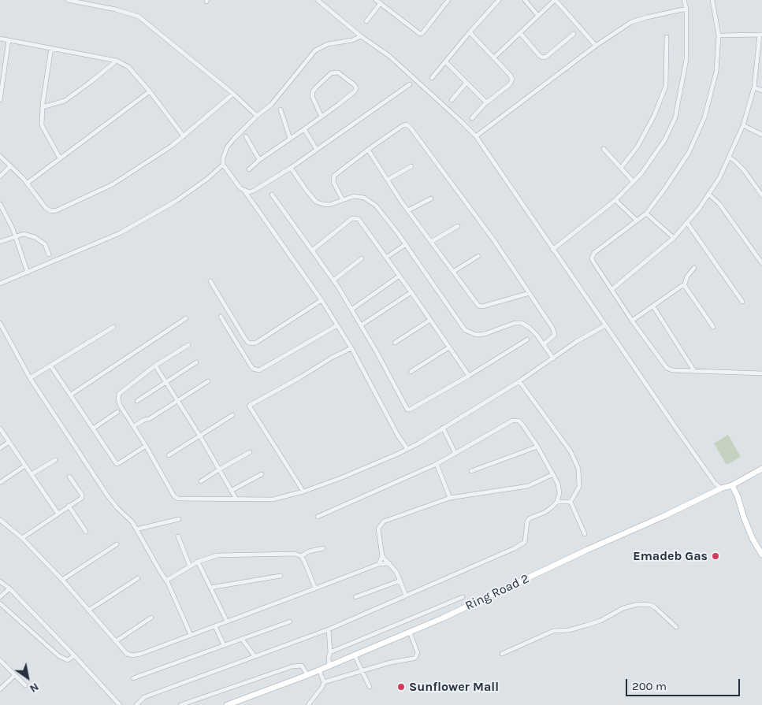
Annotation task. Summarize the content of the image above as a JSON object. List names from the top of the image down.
{
  "streets": {
    "main road": ["Ring Road 2"]
  },
  "places": ["Emadeb Gas", "Sunflower Mall"],
  "scale_bar": "200 m",
  "north": "bottom right"
}
